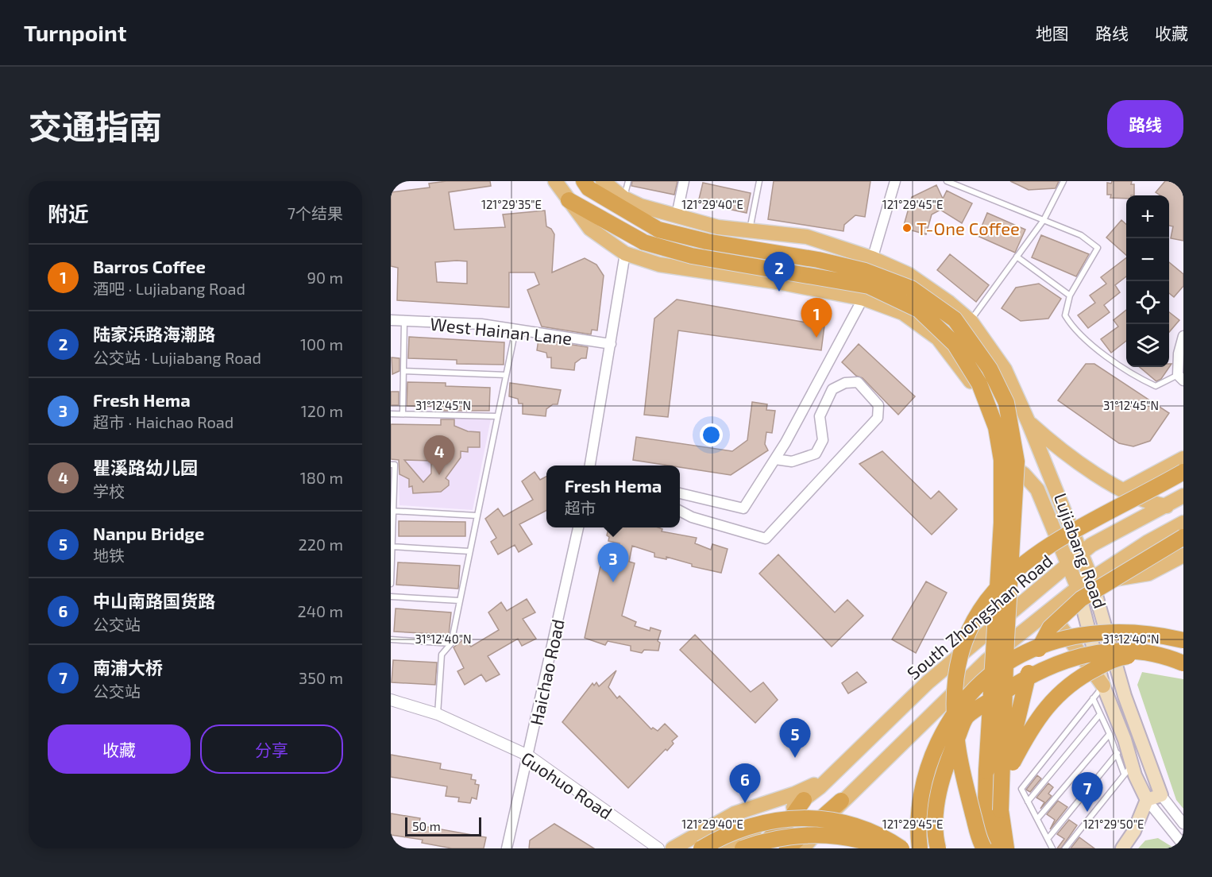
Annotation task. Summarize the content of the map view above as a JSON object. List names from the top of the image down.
{
  "streets": {
    "main road": ["Lujiabang Road", "South Zhongshan Road"],
    "street": ["West Hainan Lane", "Haichao Road", "Guohuo Road"]
  },
  "crossings": [
    ["Lujiabang Road", "South Zhongshan Road"],
    ["Haichao Road", "Guohuo Road"]
  ],
  "places": ["T-One Coffee"],
  "scale_bar": "50 m",
  "page": {
    "header": "Turnpoint",
    "nav": ["地图", "路线", "收藏"],
    "title": "交通指南",
    "buttons": [
      "路线",
      ["收藏", "分享"]
    ],
    "heading": ["附近", "7个结果"],
    "map_buttons": ["+", "−"],
    "list": [
      {
        "mark": "1",
        "name": "Barros Coffee",
        "note": "酒吧 · Lujiabang Road",
        "value": "90 m"
      },
      {
        "mark": "2",
        "name": "陆家浜路海潮路",
        "note": "公交站 · Lujiabang Road",
        "value": "100 m"
      },
      {
        "mark": "3",
        "name": "Fresh Hema",
        "note": "超市 · Haichao Road",
        "value": "120 m"
      },
      {
        "mark": "4",
        "name": "瞿溪路幼儿园",
        "note": "学校",
        "value": "180 m"
      },
      {
        "mark": "5",
        "name": "Nanpu Bridge",
        "note": "地铁",
        "value": "220 m"
      },
      {
        "mark": "6",
        "name": "中山南路国货路",
        "note": "公交站",
        "value": "240 m"
      },
      {
        "mark": "7",
        "name": "南浦大桥",
        "note": "公交站",
        "value": "350 m"
      }
    ],
    "pins": [
      "2",
      "1",
      "4",
      "3",
      "5",
      "6",
      "7"
    ],
    "popup": ["Fresh Hema", "超市"],
    "scale": "50 m"
  },
  "coordinates": [
    "121°29'35\"E",
    "121°29'40\"E",
    "121°29'45\"E",
    "31°12'45\"N",
    "31°12'40\"N",
    "121°29'50\"E"
  ]
}
